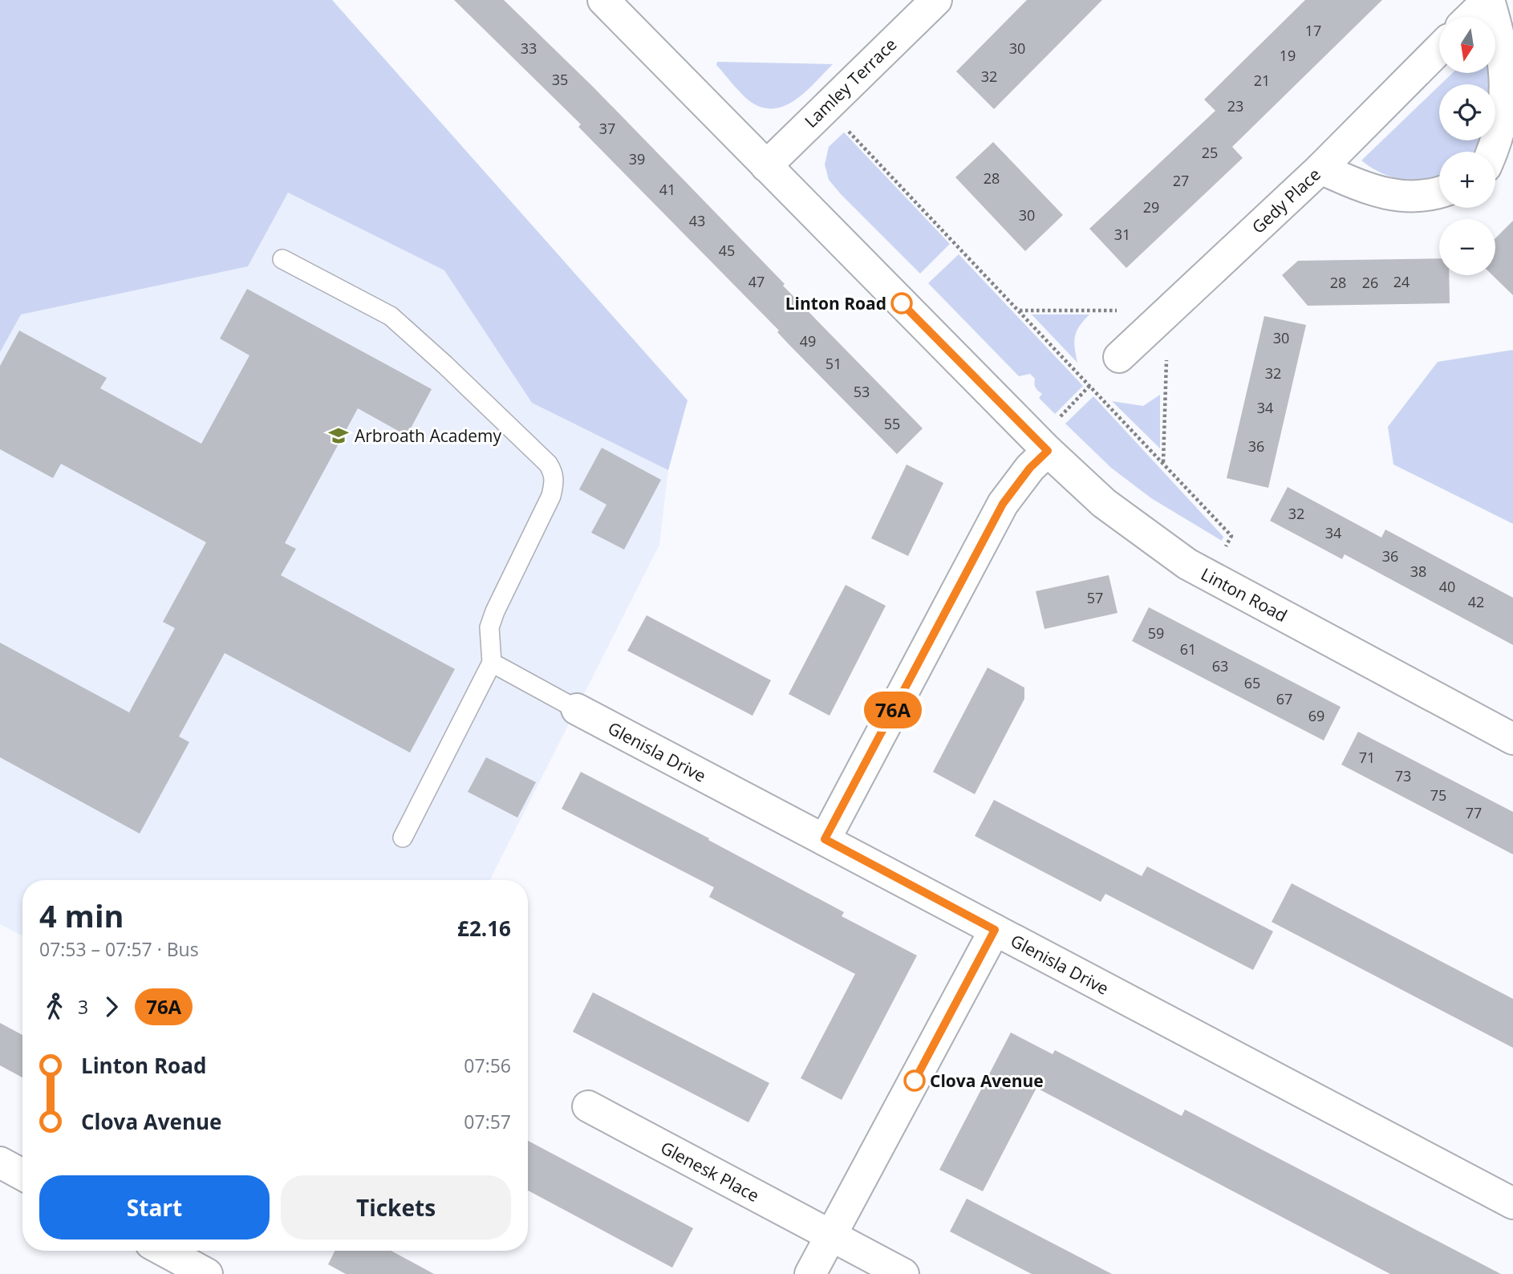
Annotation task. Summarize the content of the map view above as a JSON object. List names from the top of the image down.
{
  "streets": {
    "street": [
      "Lamley Terrace",
      "Gedy Place",
      "Linton Road",
      "Glenisla Drive",
      "Glenesk Place"
    ]
  },
  "crossings": [
    ["Lamley Terrace", "Linton Road"]
  ],
  "places": {
    "other": ["Linton Road", "Clova Avenue"],
    "school or university": ["Arbroath Academy"]
  },
  "lines": ["bus line 76A"],
  "house_numbers": [
    "17",
    "33",
    "30",
    "19",
    "32",
    "35",
    "21",
    "23",
    "37",
    "25",
    "39",
    "28",
    "27",
    "41",
    "29",
    "30",
    "43",
    "31",
    "45",
    "47",
    "24",
    "28",
    "26",
    "30",
    "49",
    "51",
    "32",
    "53",
    "34",
    "55",
    "36",
    "32",
    "34",
    "36",
    "38",
    "40",
    "57",
    "42",
    "59",
    "61",
    "63",
    "65",
    "67",
    "69",
    "71",
    "73",
    "75",
    "77"
  ],
  "north": "bottom",
  "page": {
    "on_map": "76A",
    "map_buttons": ["+", "−"],
    "heading": ["4 min", "07:53 – 07:57 · Bus", "£2.16"],
    "legs": ["3", "76A"],
    "list": [
      {
        "name": "Linton Road",
        "value": "07:56"
      },
      {
        "name": "Clova Avenue",
        "value": "07:57"
      }
    ],
    "buttons": ["Start", "Tickets"]
  }
}
